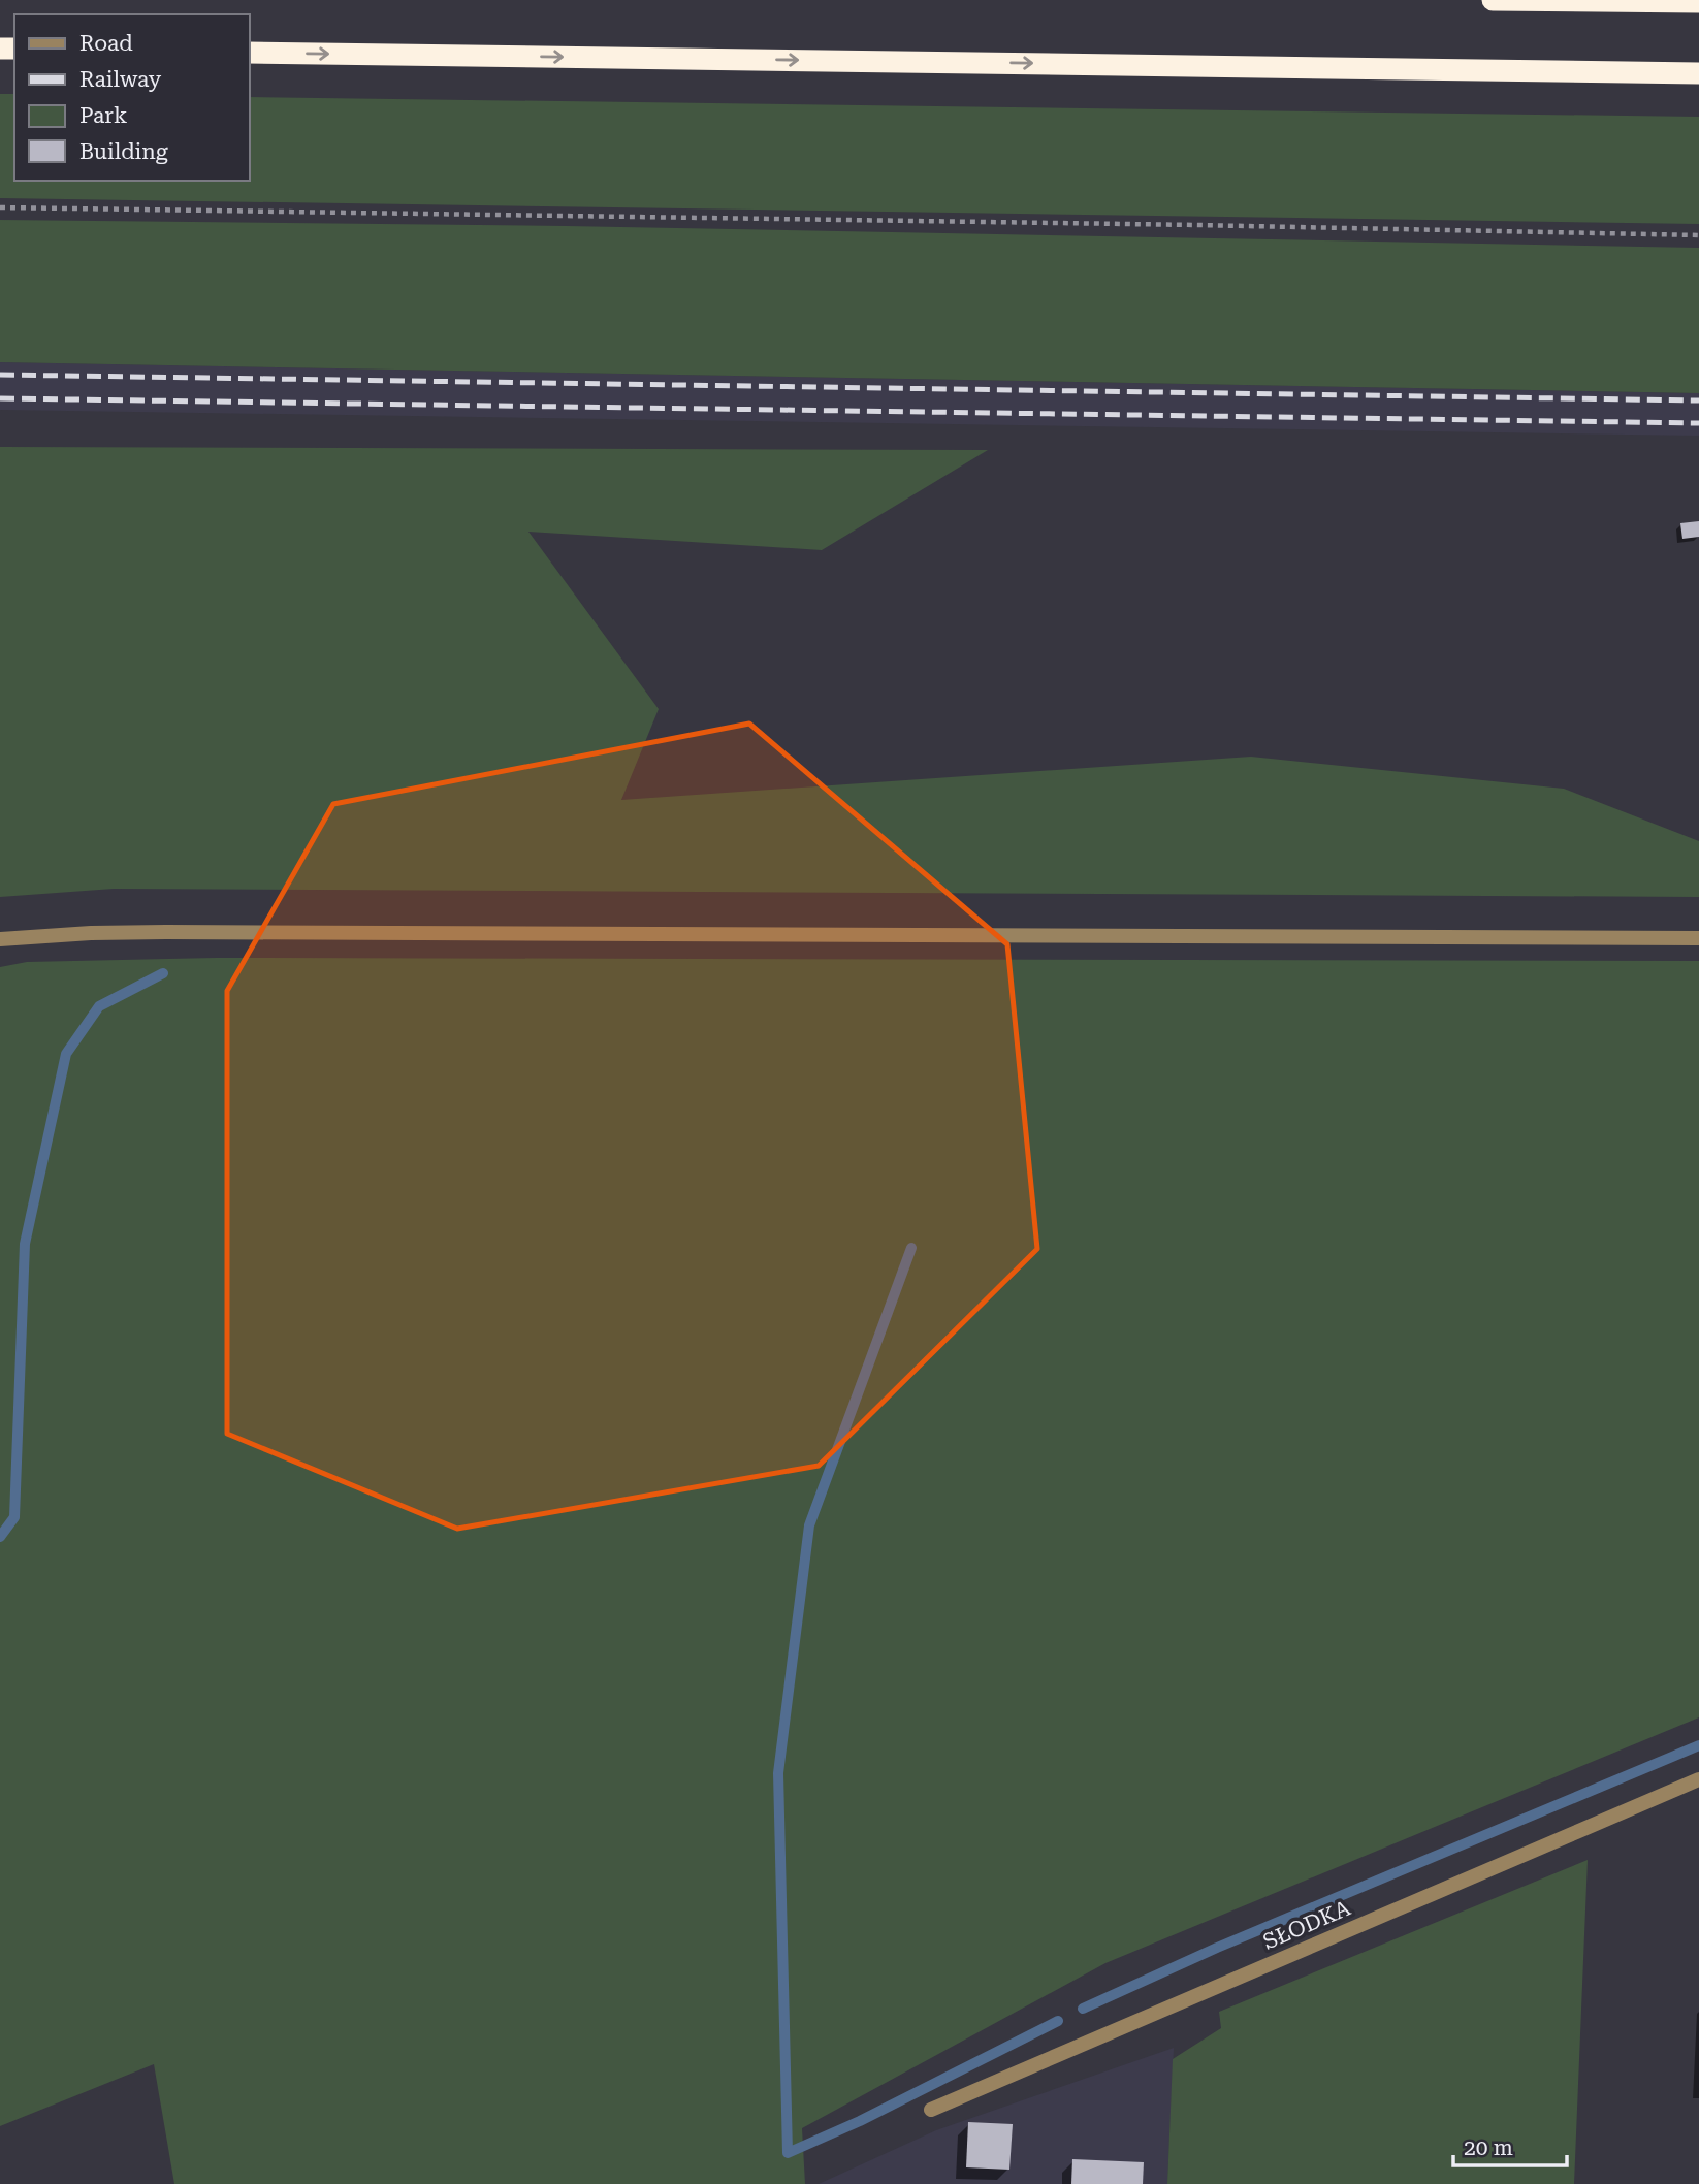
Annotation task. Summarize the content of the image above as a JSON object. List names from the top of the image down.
{
  "streets": {
    "street": ["SŁODKA"]
  },
  "legend": [
    "Road",
    "Railway",
    "Park",
    "Building"
  ],
  "scale_bar": "20 m"
}
